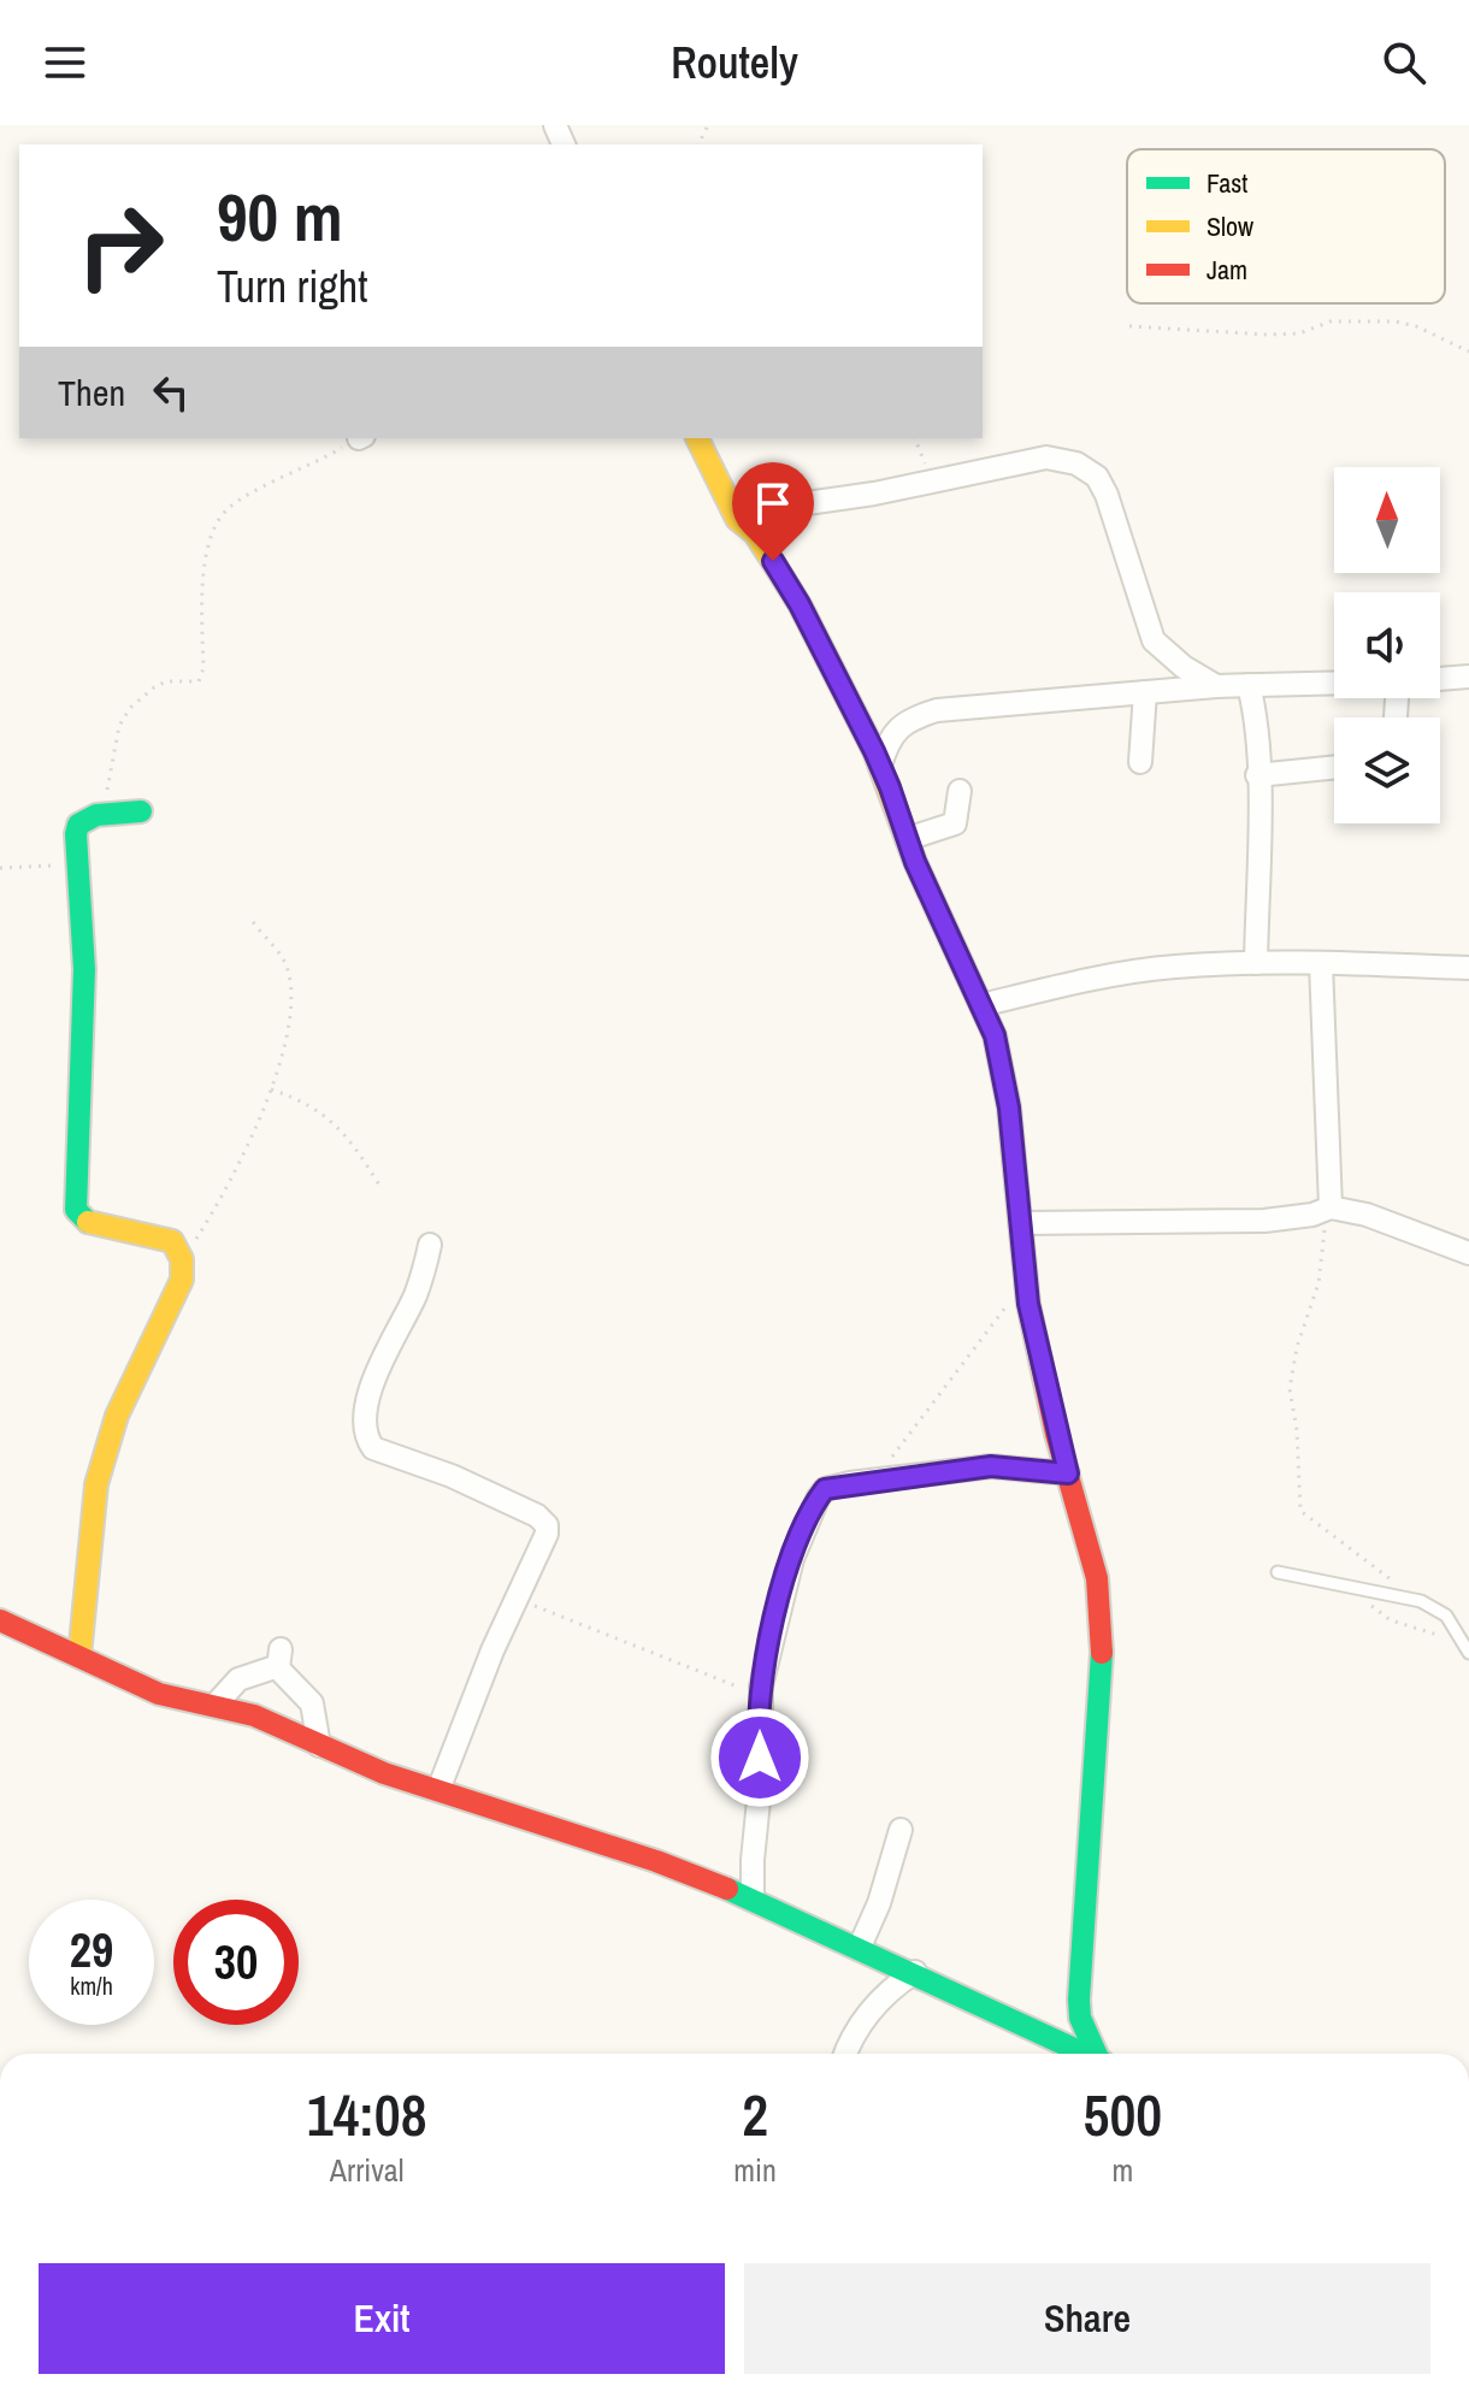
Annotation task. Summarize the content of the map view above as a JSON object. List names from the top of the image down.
{
  "legend": ["Fast", "Slow", "Jam"],
  "north": "top",
  "page": {
    "header": "Routely",
    "turn": ["90 m", "Turn right"],
    "then": "Then",
    "speed": "29 km/h",
    "limit": "30",
    "eta": [
      "14:08",
      "Arrival",
      "2",
      "min",
      "500",
      "m"
    ],
    "buttons": ["Exit", "Share"]
  }
}
